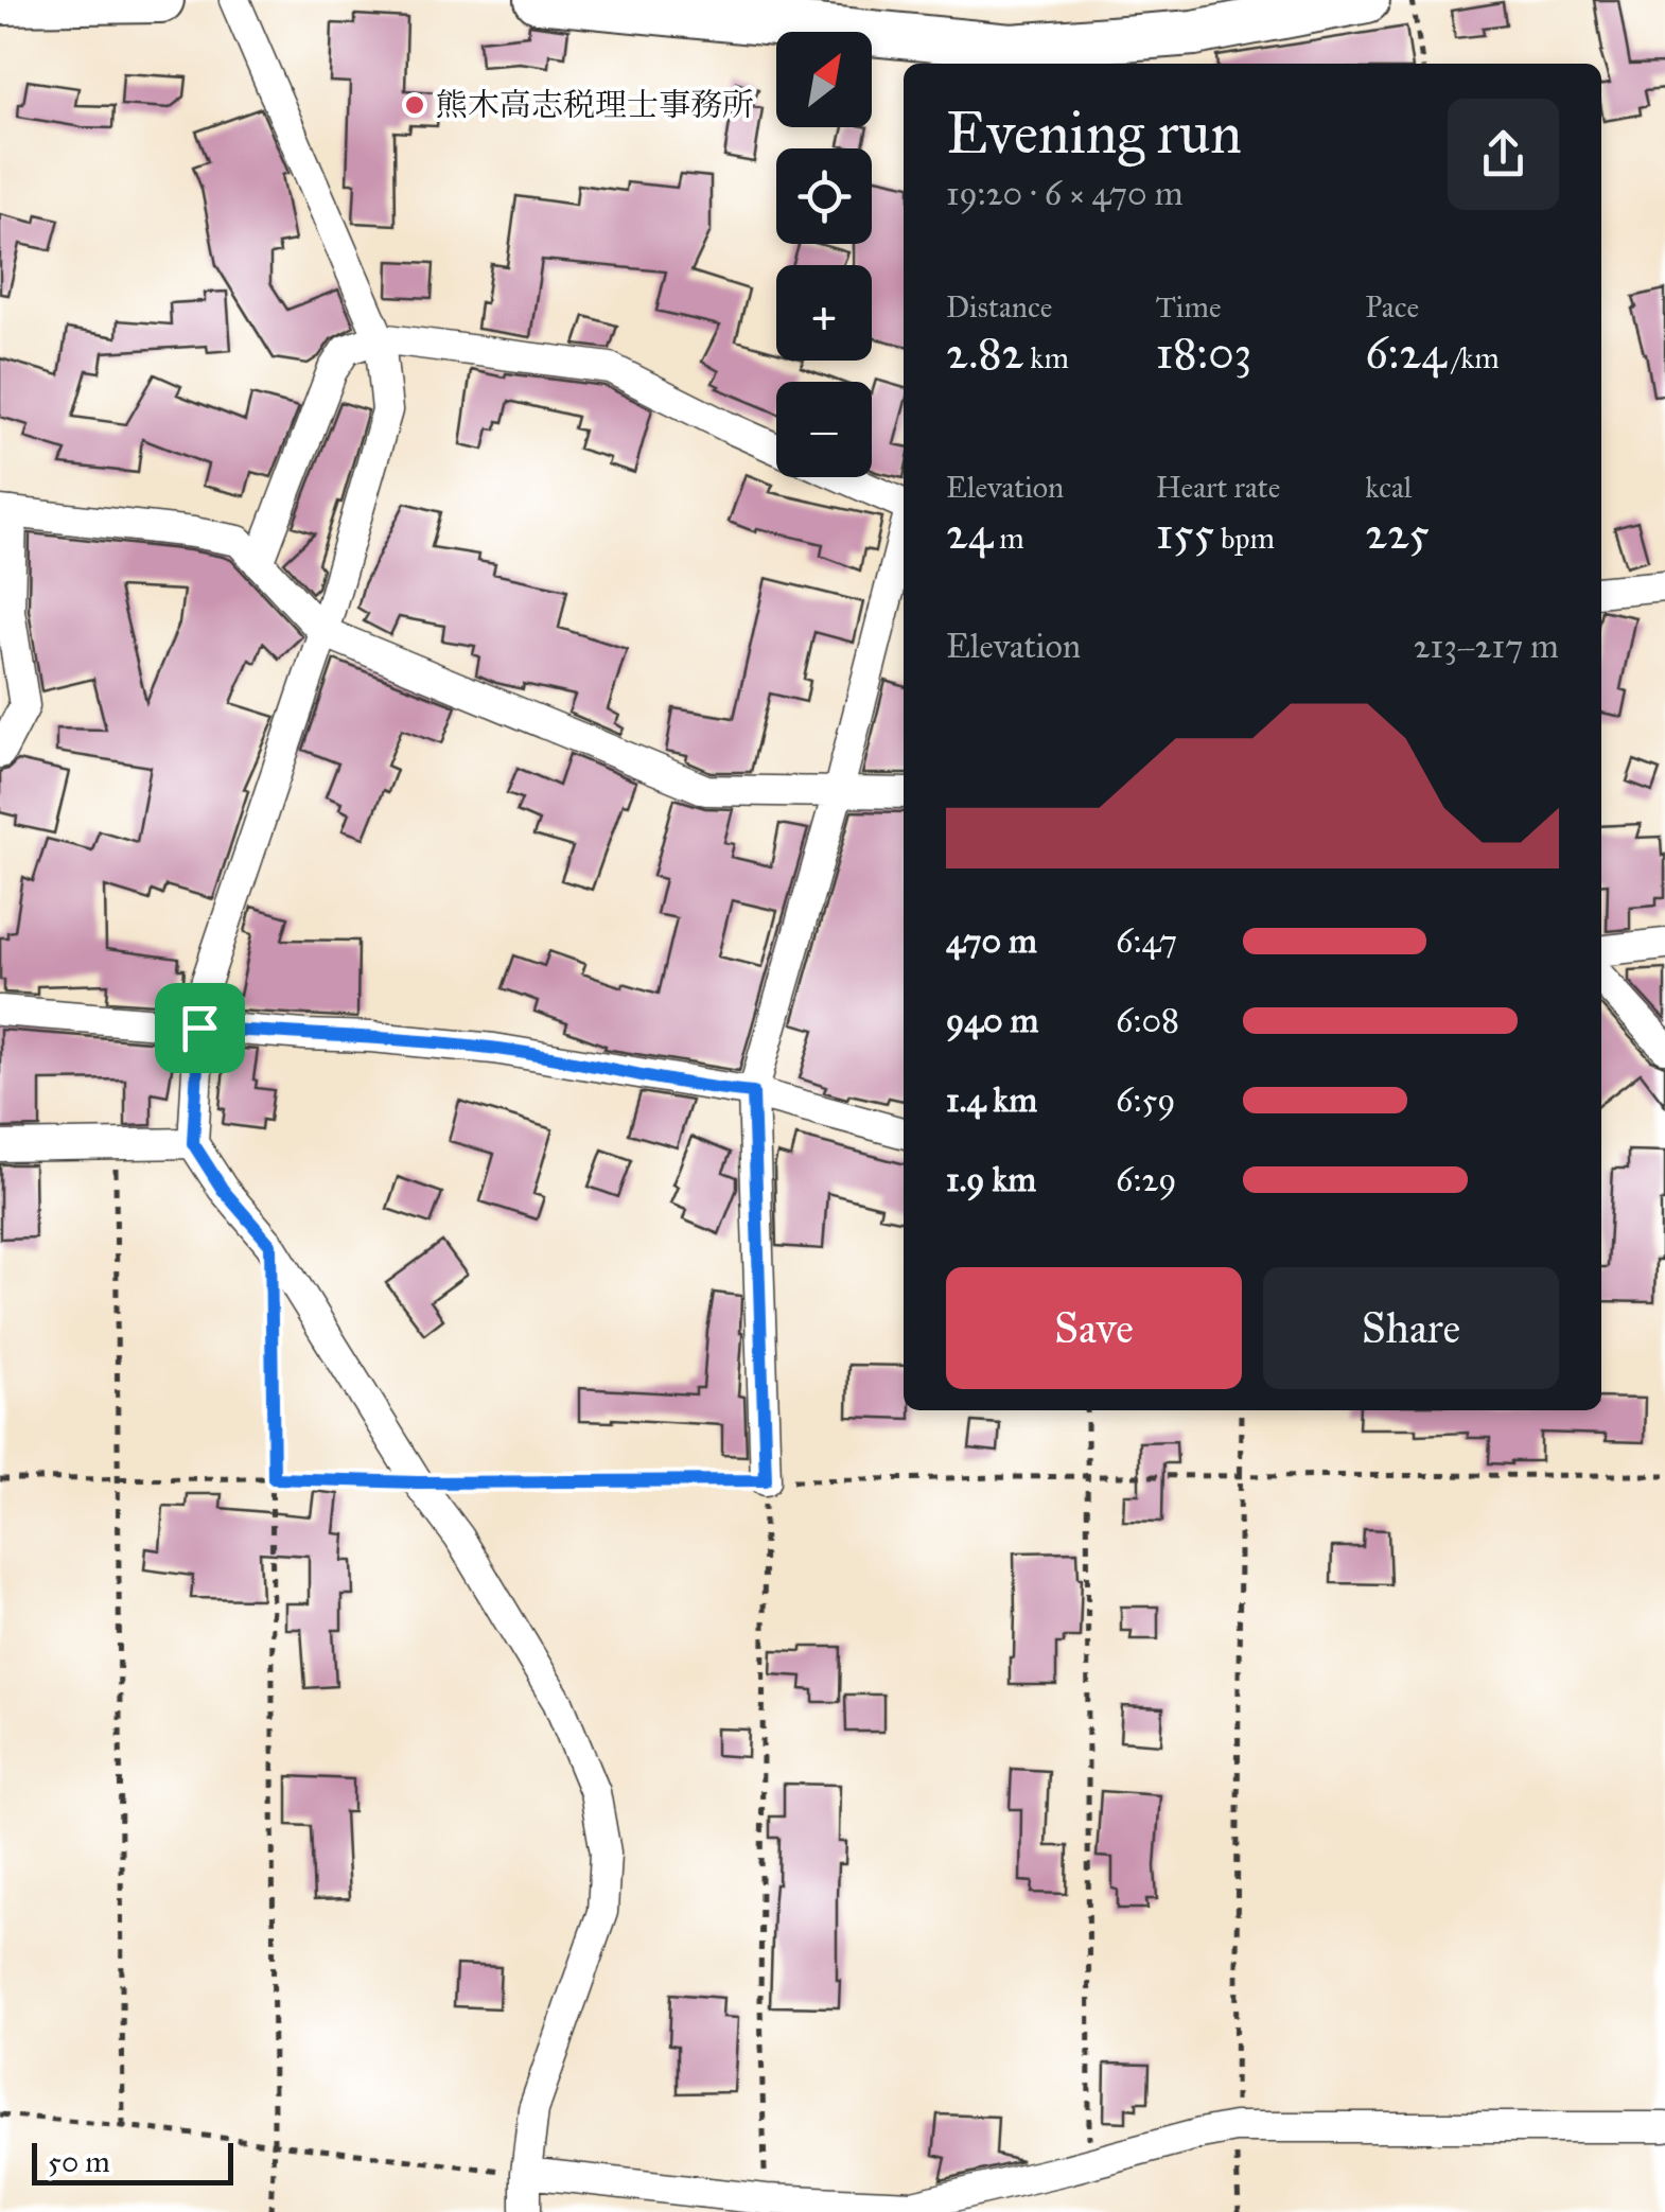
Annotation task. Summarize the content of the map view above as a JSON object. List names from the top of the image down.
{
  "places": ["熊木高志税理士事務所"],
  "scale_bar": "50 m",
  "north": "top right",
  "page": {
    "map_buttons": ["+", "−"],
    "heading": ["Evening run", "19:20 · 6 × 470 m"],
    "stats": [
      ["Distance", "2.82 km"],
      ["Time", "18:03"],
      ["Pace", "6:24 /km"],
      ["Elevation", "24 m"],
      ["Heart rate", "155 bpm"],
      ["kcal", "225"]
    ],
    "chart": ["Elevation", "213–217 m"],
    "list": [
      {
        "name": "470 m",
        "note": "6:47"
      },
      {
        "name": "940 m",
        "note": "6:08"
      },
      {
        "name": "1.4 km",
        "note": "6:59"
      },
      {
        "name": "1.9 km",
        "note": "6:29"
      }
    ],
    "buttons": ["Save", "Share"],
    "scale": "50 m"
  }
}
